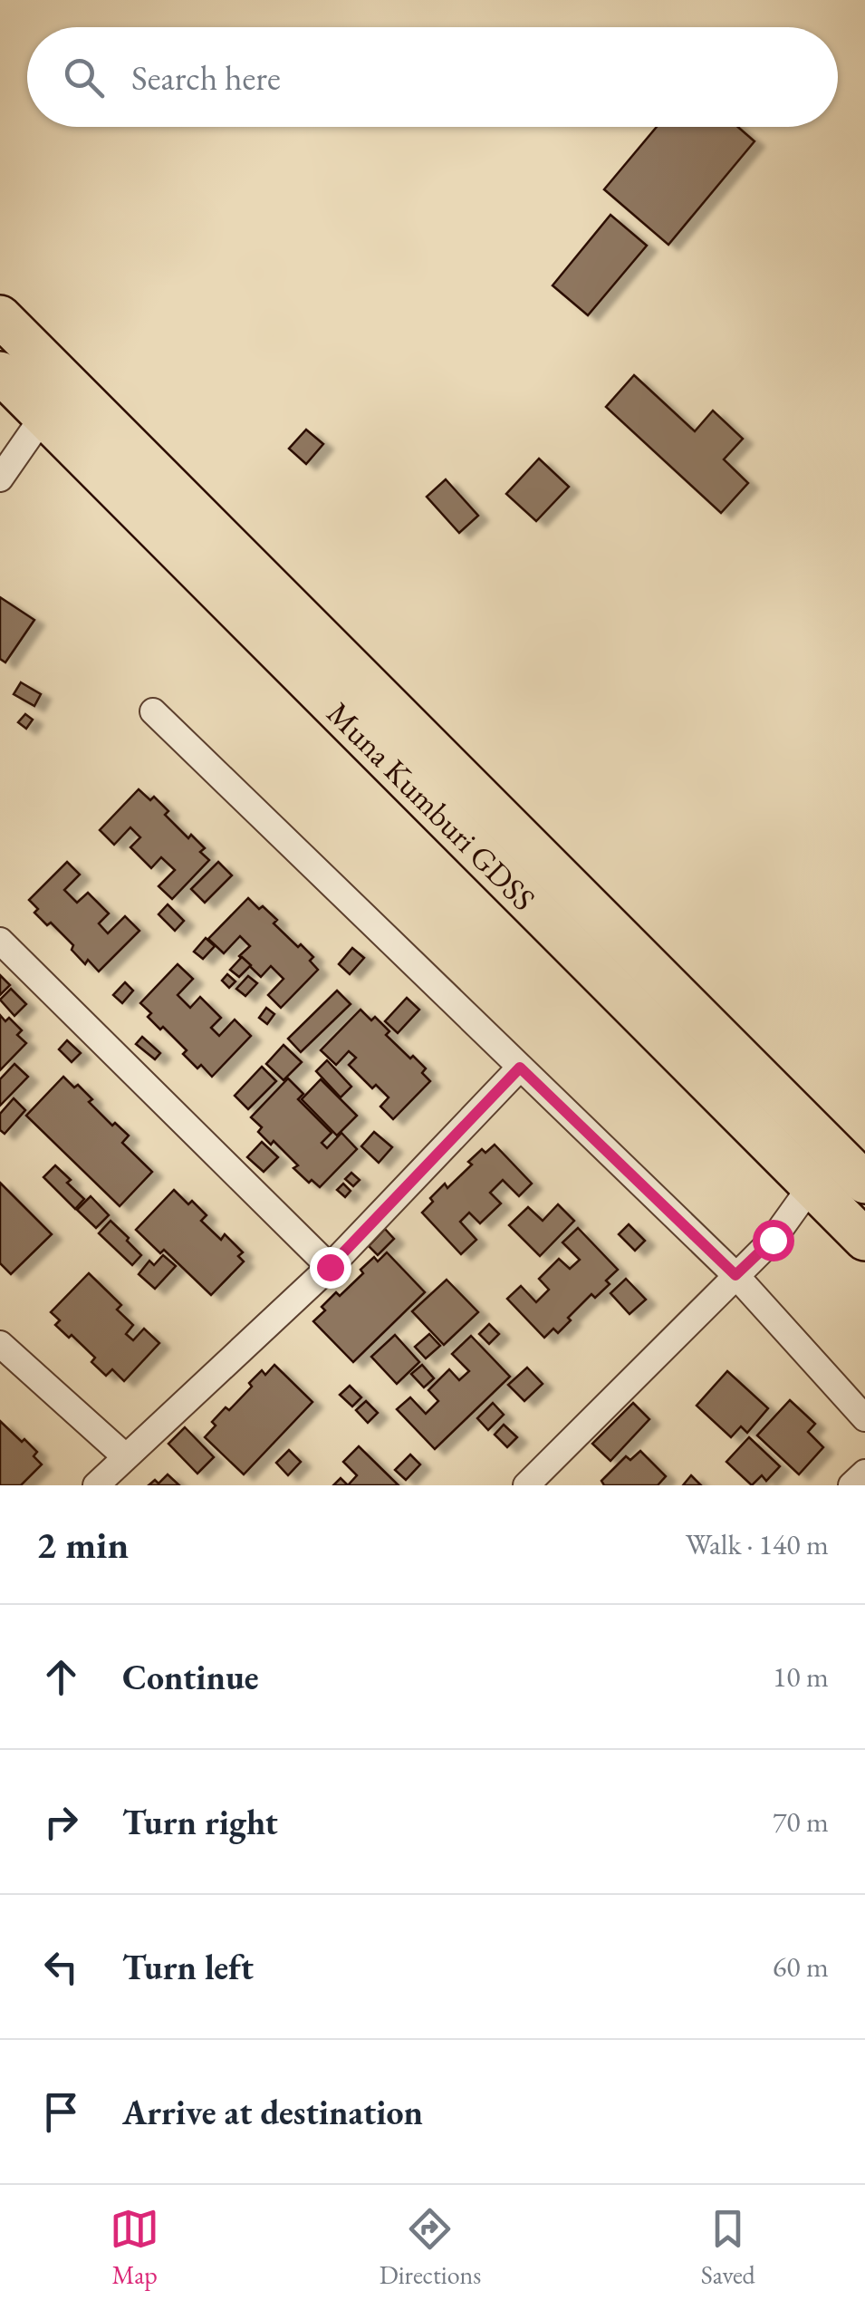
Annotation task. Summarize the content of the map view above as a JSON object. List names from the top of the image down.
{
  "streets": {
    "highway": ["Muna Kumburi GDSS"]
  },
  "page": {
    "search": "Search here",
    "heading": ["2 min", "Walk · 140 m"],
    "list": [
      ["Continue", "10 m"],
      ["Turn right", "70 m"],
      ["Turn left", "60 m"],
      "Arrive at destination"
    ],
    "nav": ["Map", "Directions", "Saved"]
  }
}
